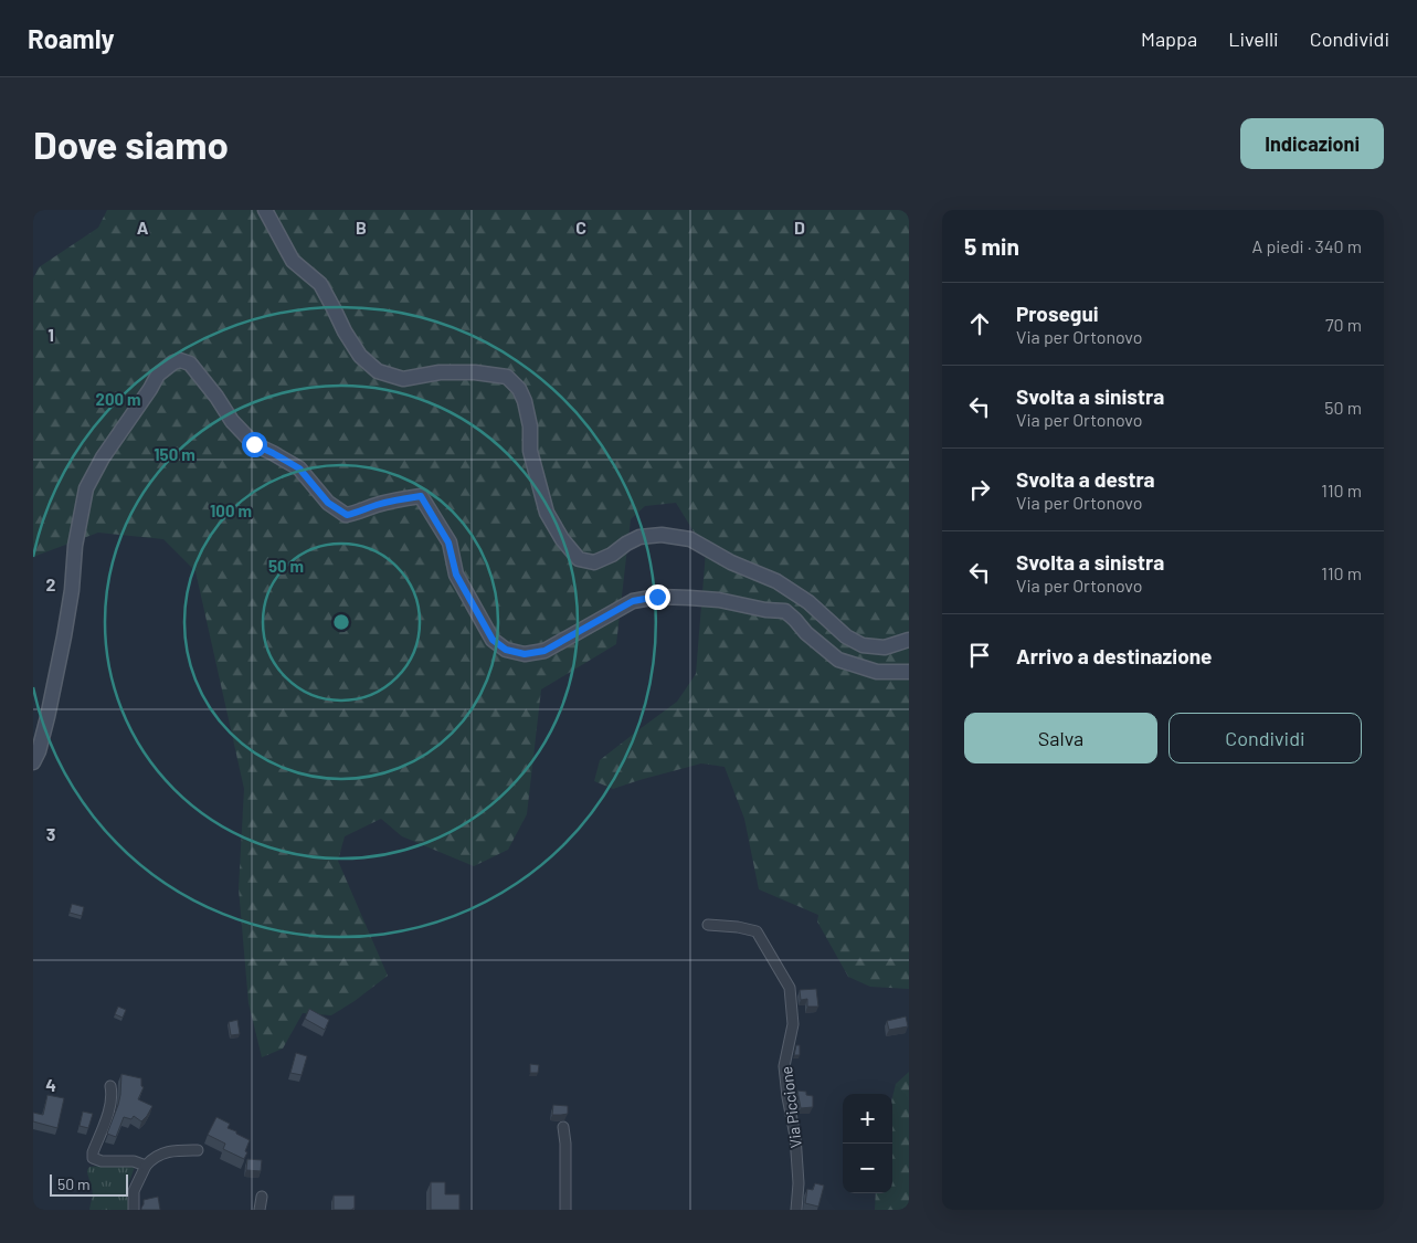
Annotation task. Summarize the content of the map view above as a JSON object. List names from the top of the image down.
{
  "streets": {
    "street": ["Via Piccione"]
  },
  "scale_bar": "50 m",
  "page": {
    "header": "Roamly",
    "nav": ["Mappa", "Livelli", "Condividi"],
    "buttons": [
      "Indicazioni",
      ["Salva", "Condividi"]
    ],
    "title": "Dove siamo",
    "heading": ["5 min", "A piedi · 340 m"],
    "list": [
      ["Prosegui", "Via per Ortonovo", "70 m"],
      ["Svolta a sinistra", "Via per Ortonovo", "50 m"],
      ["Svolta a destra", "Via per Ortonovo", "110 m"],
      ["Svolta a sinistra", "Via per Ortonovo", "110 m"],
      "Arrivo a destinazione"
    ],
    "map_buttons": ["+", "−"],
    "scale": "50 m"
  },
  "grid": {
    "columns": [
      "A",
      "B",
      "C",
      "D"
    ],
    "rows": [
      "1",
      "2",
      "3",
      "4"
    ]
  },
  "rings": [
    "200 m",
    "150 m",
    "100 m",
    "50 m"
  ]
}
